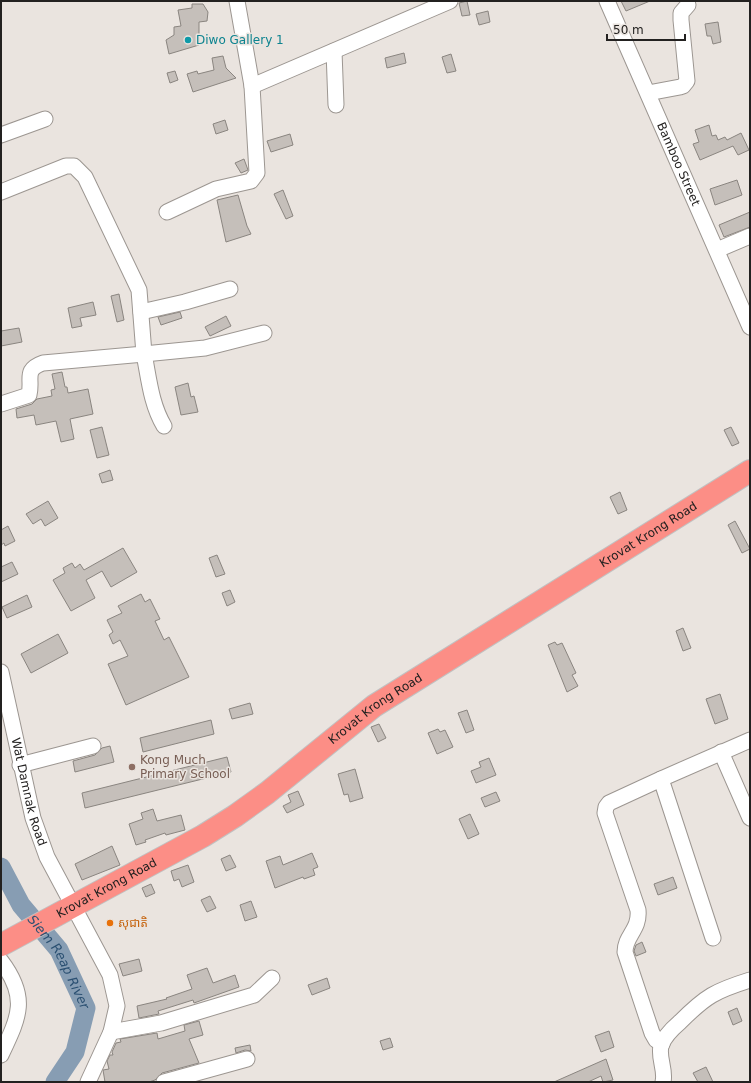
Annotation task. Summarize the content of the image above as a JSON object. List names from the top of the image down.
{
  "streets": {
    "highway": ["Krovat Krong Road"],
    "street": ["Bamboo Street", "Wat Damnak Road"]
  },
  "crossings": [
    ["Krovat Krong Road", "Wat Damnak Road"]
  ],
  "water": ["Siem Reap River"],
  "places": ["Diwo Gallery 1", "Kong Much Primary School", "សុជាតិ"],
  "scale_bar": "50 m"
}
